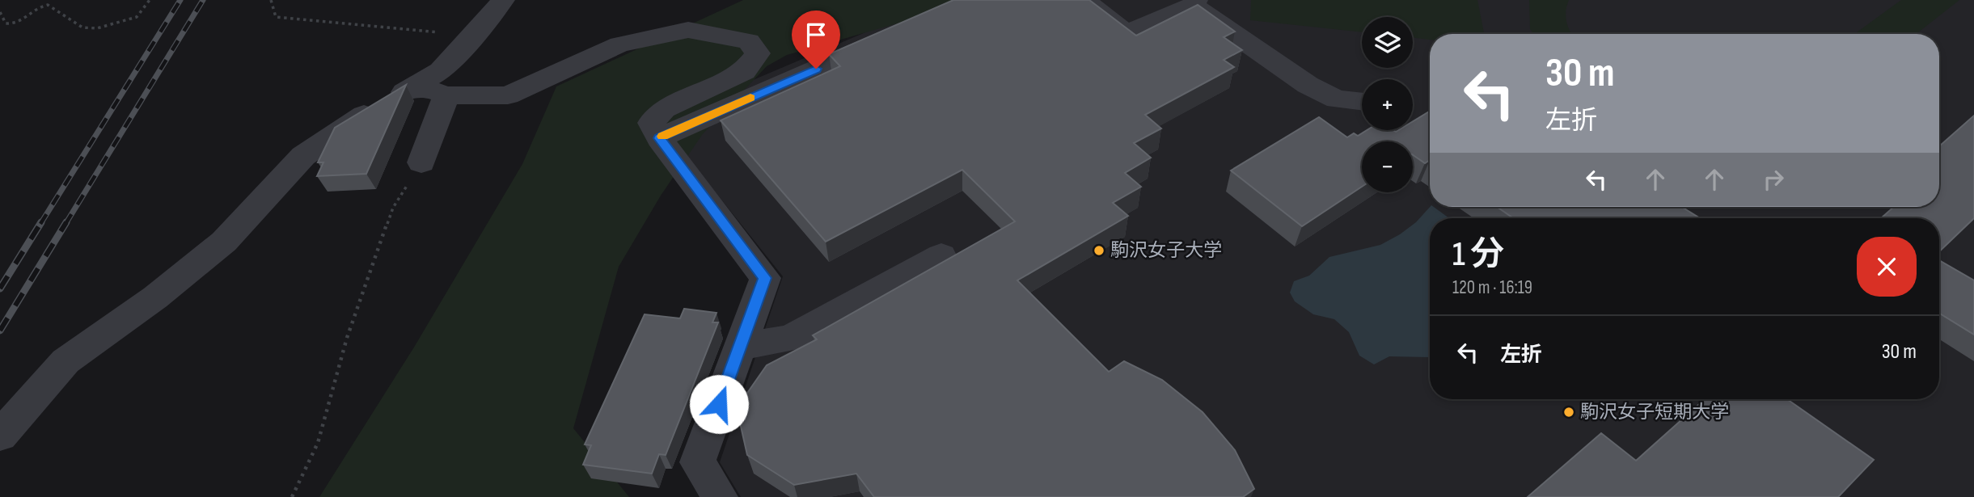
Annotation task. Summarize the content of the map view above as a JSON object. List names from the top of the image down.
{
  "places": ["駒沢女子大学", "駒沢女子短期大学"],
  "page": {
    "map_buttons": ["+", "−"],
    "turn": ["30 m", "左折"],
    "heading": ["1 分", "120 m · 16:19"],
    "list": [
      {
        "name": "左折",
        "value": "30 m"
      }
    ]
  }
}
